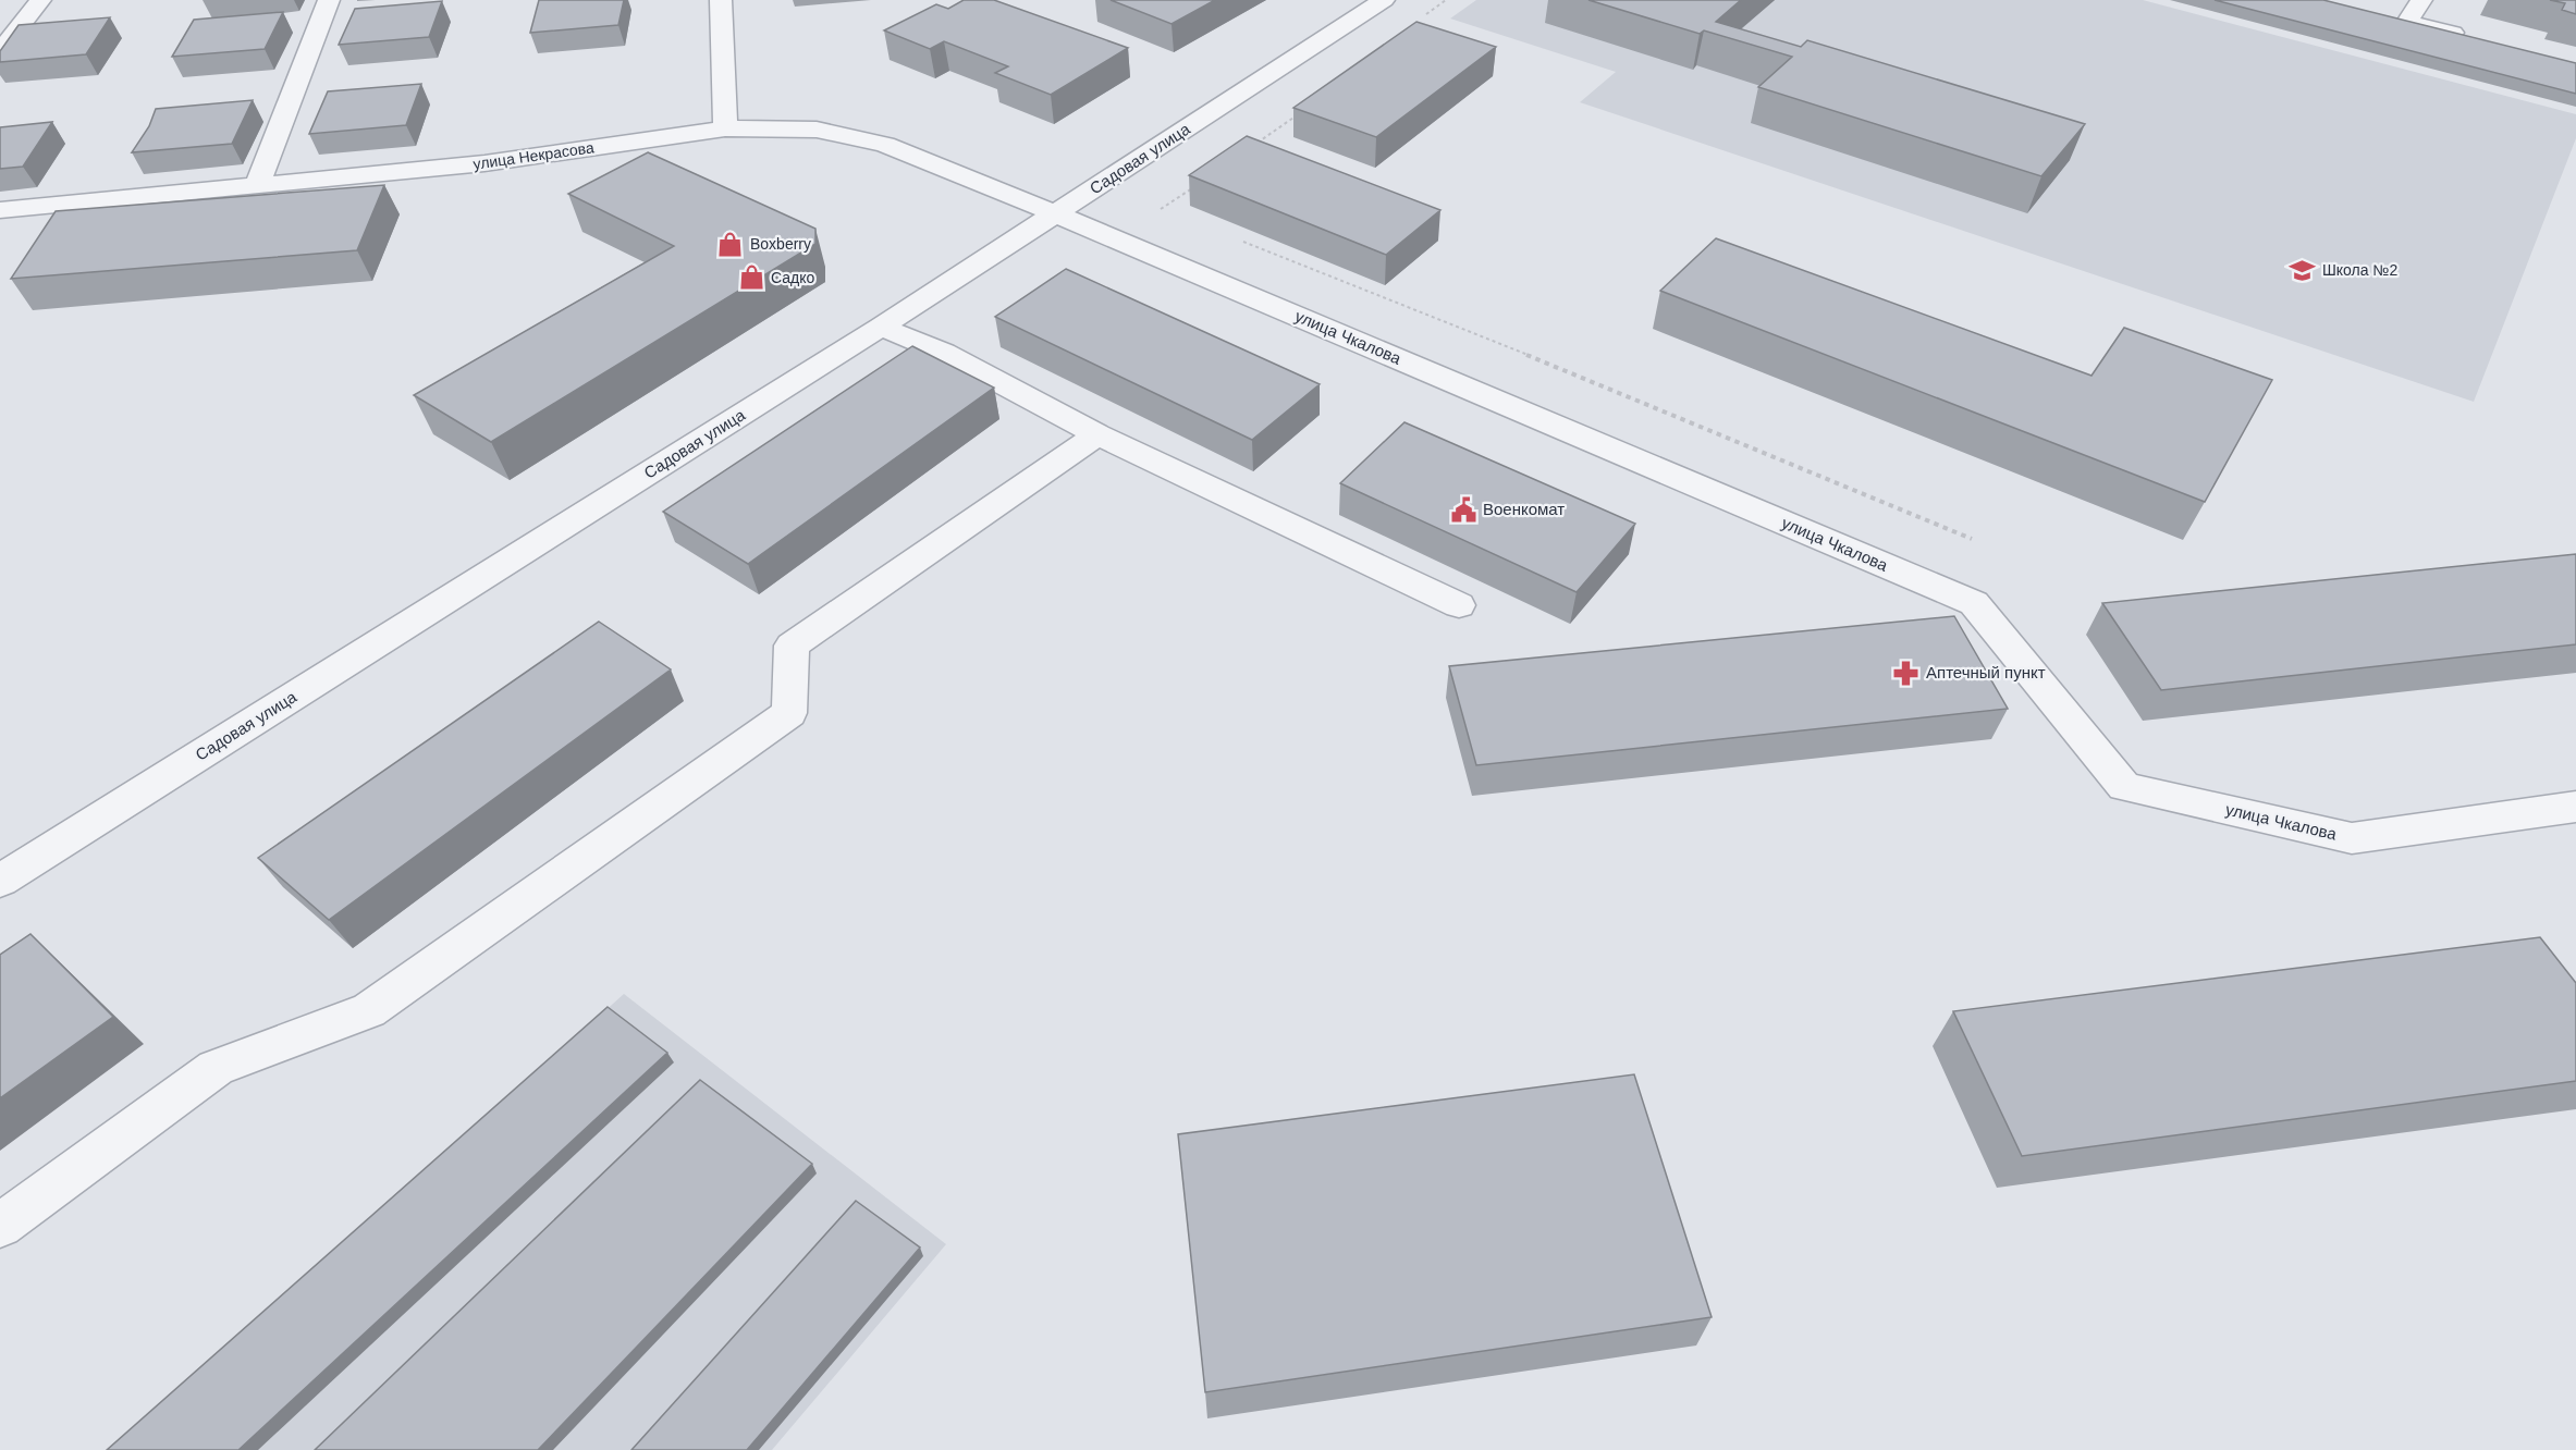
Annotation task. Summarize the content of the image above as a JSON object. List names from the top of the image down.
{
  "streets": {
    "street": ["улица Некрасова", "Садовая улица", "улица Чкалова"]
  },
  "crossings": [
    ["улица Некрасова", "Садовая улица"],
    ["улица Некрасова", "улица Чкалова"],
    ["Садовая улица", "улица Чкалова"]
  ],
  "places": {
    "shop": ["Boxberry", "Садко"],
    "school or university": ["Школа №2"],
    "public building": ["Военкомат"],
    "pharmacy": ["Аптечный пункт"]
  }
}
